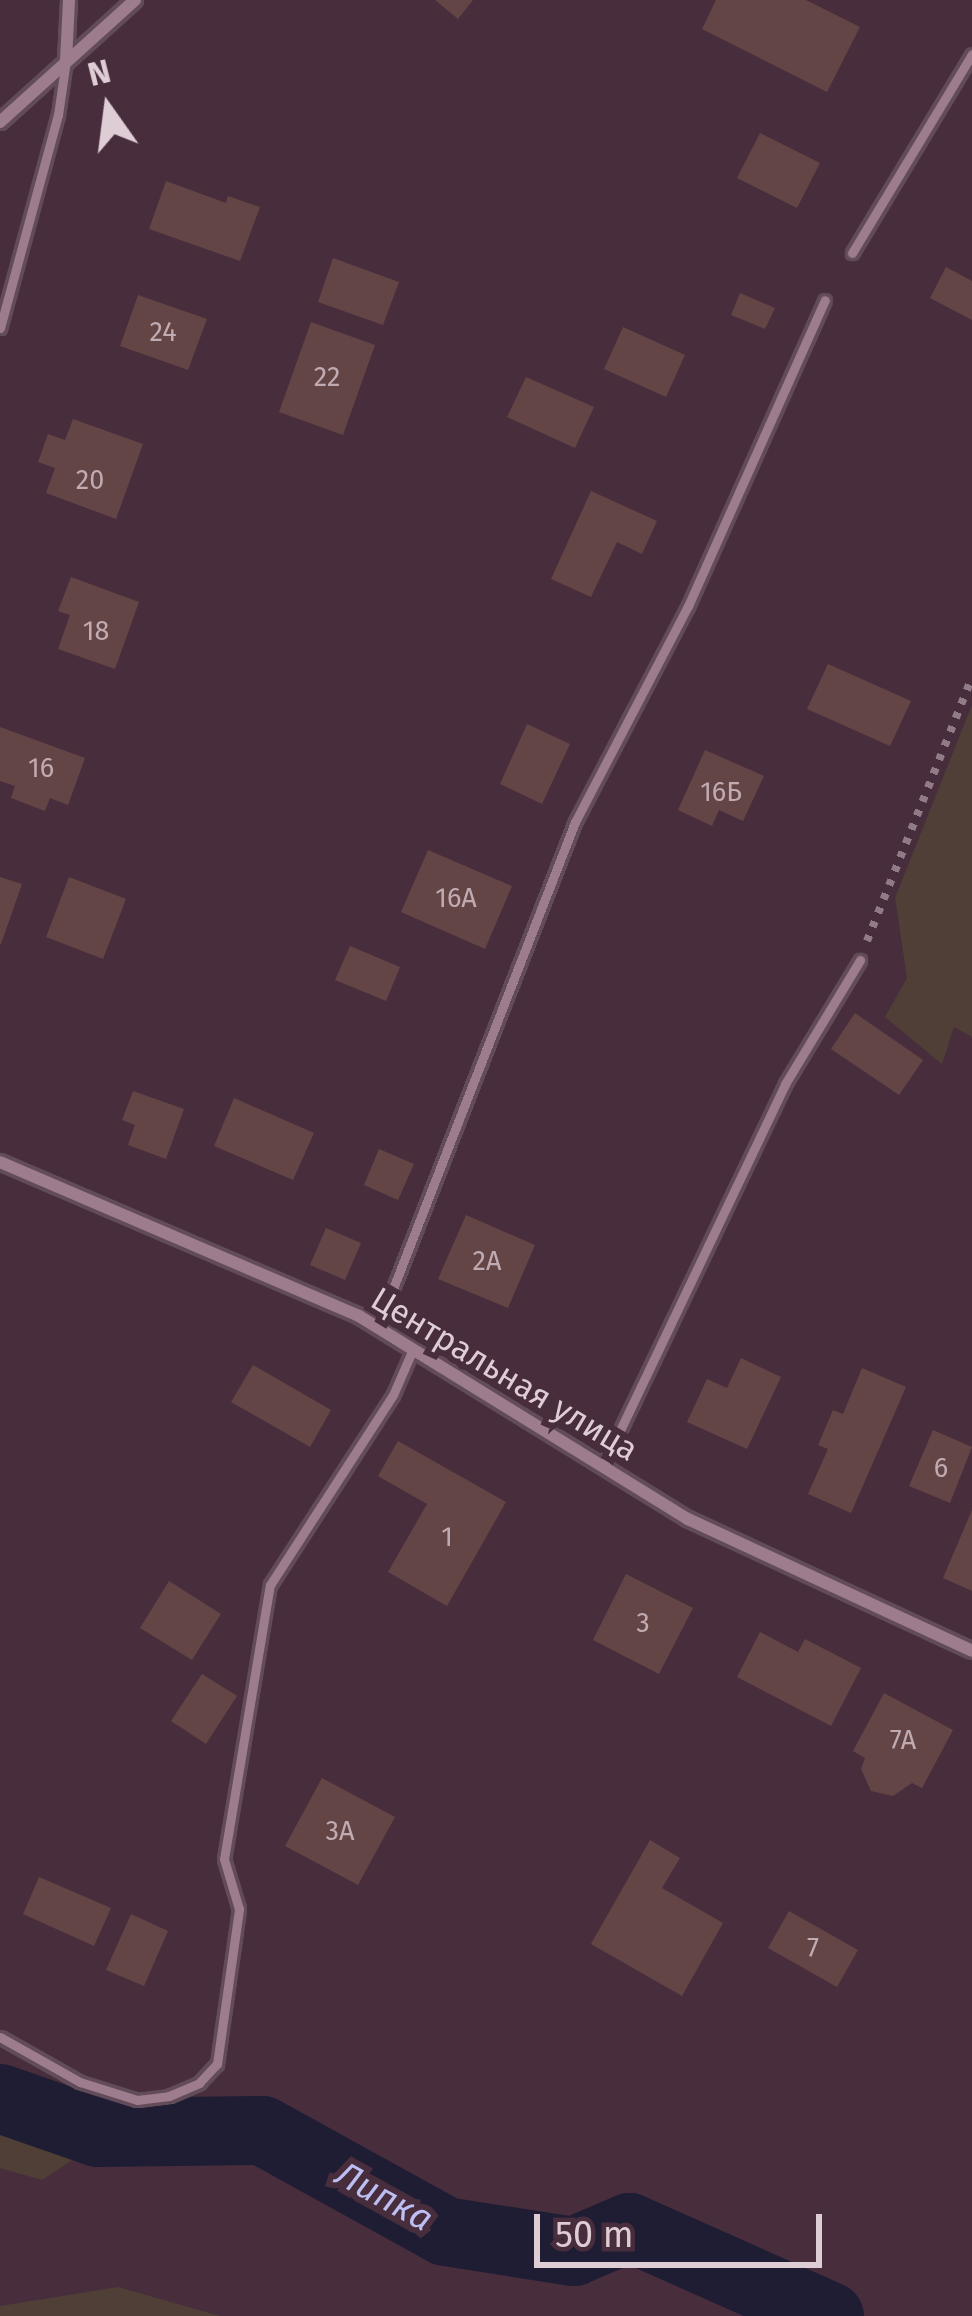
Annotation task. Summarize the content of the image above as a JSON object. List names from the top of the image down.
{
  "streets": {
    "street": ["Центральная улица"]
  },
  "water": ["Липка"],
  "house_numbers": [
    "24",
    "22",
    "20",
    "18",
    "16",
    "16Б",
    "16А",
    "2А",
    "6",
    "1",
    "3",
    "7А",
    "3А",
    "7"
  ],
  "scale_bar": "50 m",
  "north": "top"
}
